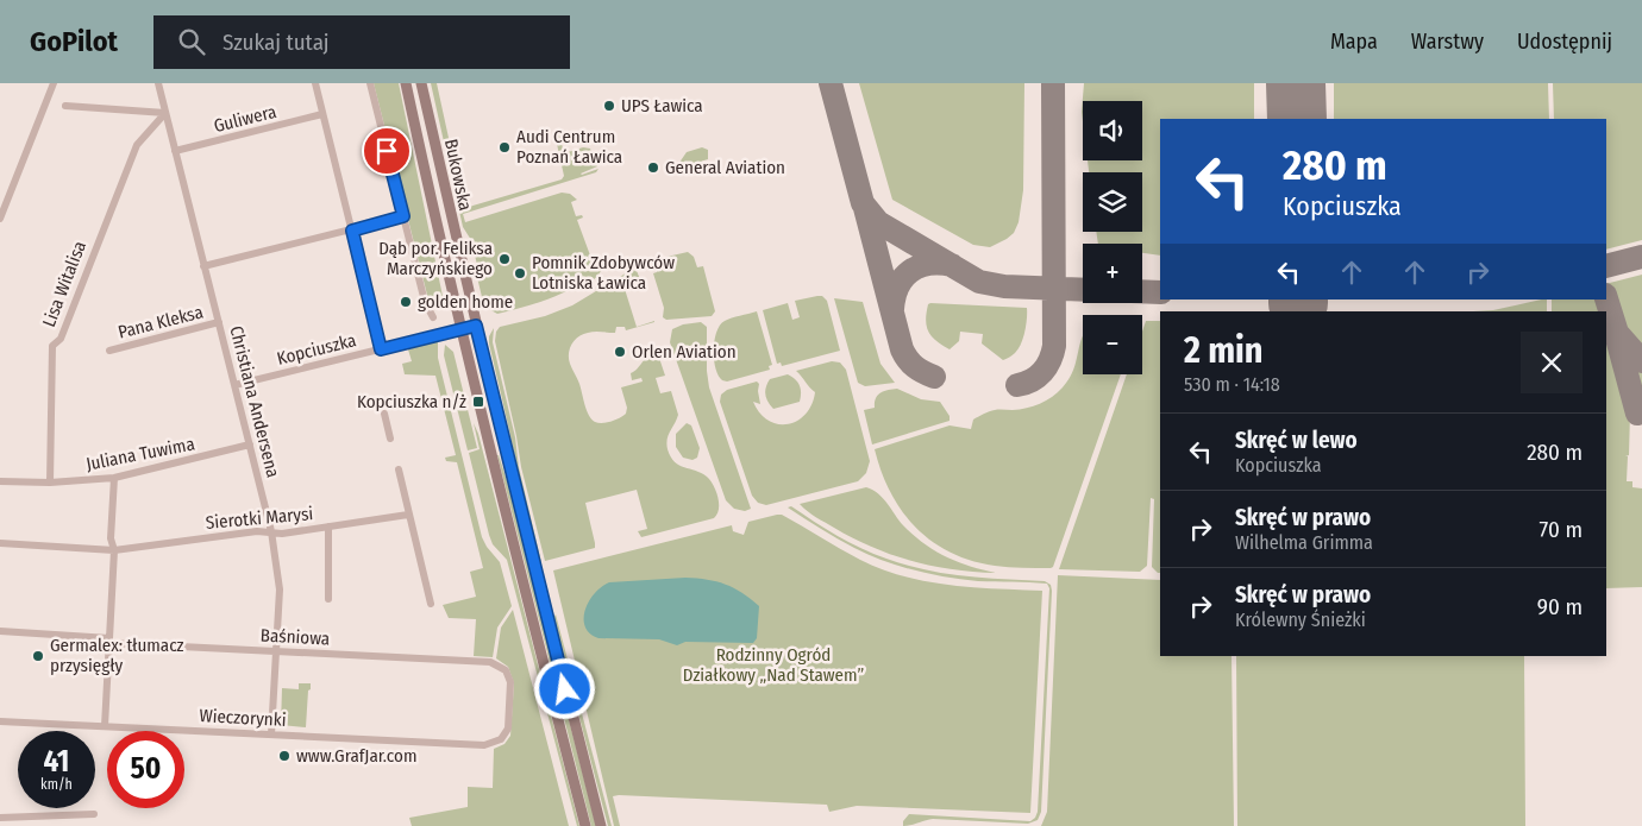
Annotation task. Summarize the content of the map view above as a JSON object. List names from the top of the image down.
{
  "streets": {
    "main road": ["Bukowska"],
    "street": [
      "Guliwera",
      "Lisa Witalisa",
      "Pana Kleksa",
      "Kopciuszka",
      "Christiana Andersena",
      "Juliana Tuwima",
      "Sierotki Marysi",
      "Baśniowa",
      "Wieczorynki"
    ]
  },
  "crossings": [
    ["Guliwera", "Christiana Andersena"],
    ["Bukowska", "Kopciuszka"],
    ["Lisa Witalisa", "Christiana Andersena"],
    ["Lisa Witalisa", "Juliana Tuwima"],
    ["Pana Kleksa", "Christiana Andersena"],
    ["Kopciuszka", "Christiana Andersena"],
    ["Christiana Andersena", "Juliana Tuwima"],
    ["Christiana Andersena", "Sierotki Marysi"],
    ["Christiana Andersena", "Baśniowa"],
    ["Christiana Andersena", "Wieczorynki"],
    ["Baśniowa", "Wieczorynki"]
  ],
  "parks": ["Rodzinny Ogród Działkowy „Nad Stawem”"],
  "places": {
    "other": [
      "UPS Ławica",
      "Audi Centrum Poznań Ławica",
      "General Aviation",
      "Dąb por. Feliksa Marczyńskiego",
      "Pomnik Zdobywców Lotniska Ławica",
      "golden home",
      "Orlen Aviation",
      "Germalex: tłumacz przysięgły",
      "www.GrafJar.com"
    ],
    "transit": ["Kopciuszka n/ż"]
  },
  "page": {
    "header": "GoPilot",
    "search": "Szukaj tutaj",
    "nav": ["Mapa", "Warstwy", "Udostępnij"],
    "map_buttons": ["+", "−"],
    "turn": ["280 m", "Kopciuszka"],
    "heading": ["2 min", "530 m · 14:18"],
    "list": [
      {
        "name": "Skręć w lewo",
        "note": "Kopciuszka",
        "value": "280 m"
      },
      {
        "name": "Skręć w prawo",
        "note": "Wilhelma Grimma",
        "value": "70 m"
      },
      {
        "name": "Skręć w prawo",
        "note": "Królewny Śnieżki",
        "value": "90 m"
      }
    ],
    "speed": "41 km/h",
    "limit": "50"
  }
}
